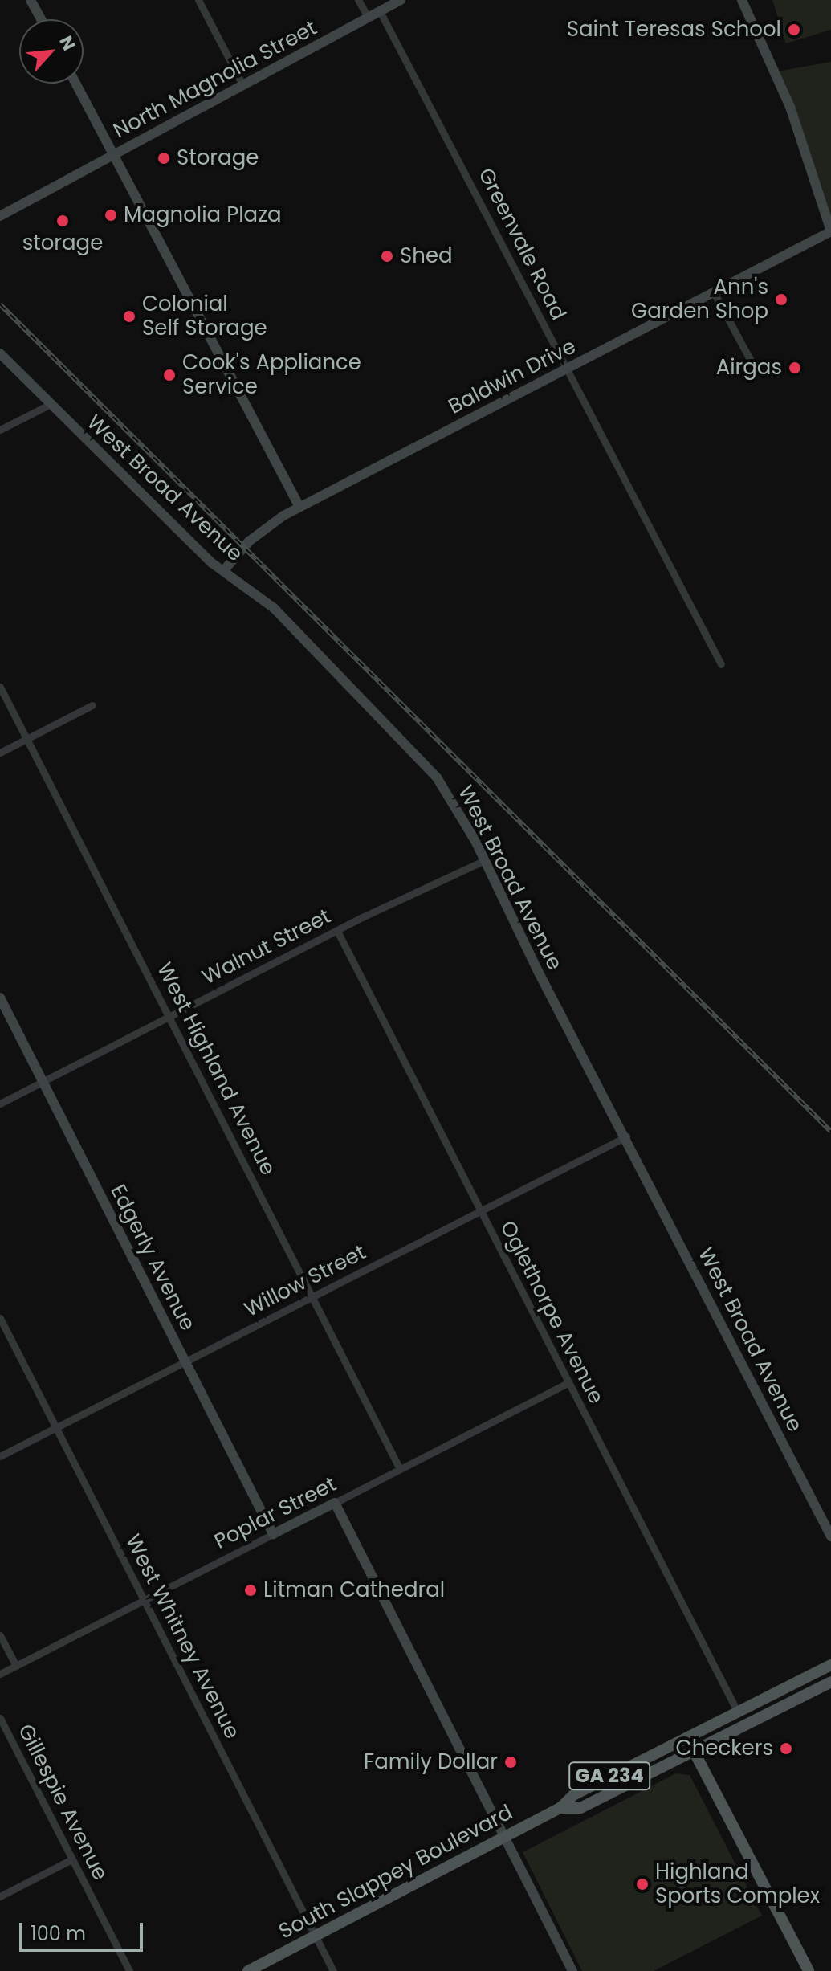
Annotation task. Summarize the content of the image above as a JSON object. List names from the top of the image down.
{
  "streets": {
    "main road": ["GA 234", "South Slappey Boulevard"],
    "street": [
      "North Magnolia Street",
      "Greenvale Road",
      "Baldwin Drive",
      "West Broad Avenue",
      "Walnut Street",
      "West Highland Avenue",
      "Edgerly Avenue",
      "Willow Street",
      "Oglethorpe Avenue",
      "Poplar Street",
      "West Whitney Avenue",
      "Gillespie Avenue"
    ]
  },
  "crossings": [
    ["North Magnolia Street", "Greenvale Road"],
    ["Greenvale Road", "Baldwin Drive"],
    ["Baldwin Drive", "West Broad Avenue"],
    ["West Broad Avenue", "Walnut Street"],
    ["West Broad Avenue", "Willow Street"],
    ["Walnut Street", "West Highland Avenue"],
    ["Walnut Street", "Edgerly Avenue"],
    ["Walnut Street", "Oglethorpe Avenue"],
    ["West Highland Avenue", "Willow Street"],
    ["West Highland Avenue", "Poplar Street"],
    ["Edgerly Avenue", "Willow Street"],
    ["Edgerly Avenue", "Poplar Street"],
    ["Willow Street", "Oglethorpe Avenue"],
    ["Willow Street", "West Whitney Avenue"],
    ["Oglethorpe Avenue", "Poplar Street"],
    ["Oglethorpe Avenue", "South Slappey Boulevard"],
    ["Poplar Street", "West Whitney Avenue"],
    ["West Whitney Avenue", "South Slappey Boulevard"]
  ],
  "places": [
    "Saint Teresas School",
    "Storage",
    "Magnolia Plaza",
    "storage",
    "Shed",
    "Ann's Garden Shop",
    "Colonial Self Storage",
    "Airgas",
    "Cook's Appliance Service",
    "Litman Cathedral",
    "Checkers",
    "Family Dollar",
    "Highland Sports Complex"
  ],
  "scale_bar": "100 m",
  "north": "top right"
}
